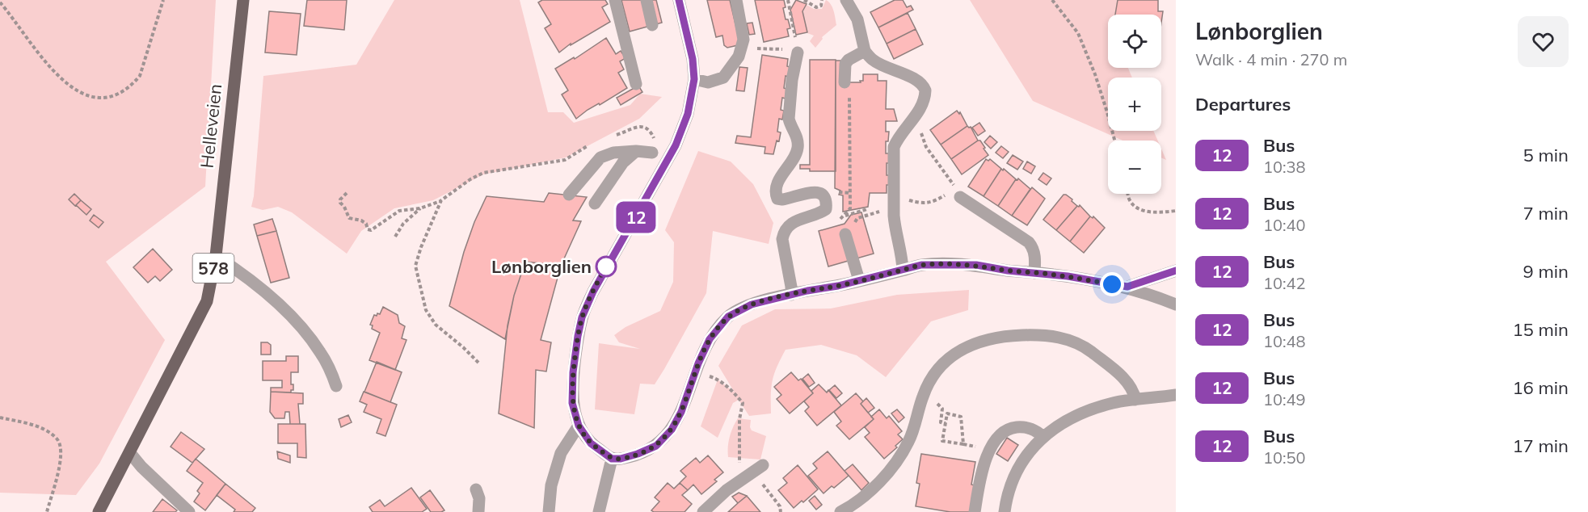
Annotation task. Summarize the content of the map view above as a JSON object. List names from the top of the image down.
{
  "streets": {
    "main road": ["Helleveien", "578"]
  },
  "places": ["Lønborglien"],
  "lines": ["bus line 12"],
  "page": {
    "on_map": "12",
    "heading": [
      ["Lønborglien", "Walk · 4 min · 270 m"],
      "Departures"
    ],
    "map_buttons": ["+", "−"],
    "list": [
      {
        "mark": "12",
        "name": "Bus",
        "note": "10:38",
        "value": "5 min"
      },
      {
        "mark": "12",
        "name": "Bus",
        "note": "10:40",
        "value": "7 min"
      },
      {
        "mark": "12",
        "name": "Bus",
        "note": "10:42",
        "value": "9 min"
      },
      {
        "mark": "12",
        "name": "Bus",
        "note": "10:48",
        "value": "15 min"
      },
      {
        "mark": "12",
        "name": "Bus",
        "note": "10:49",
        "value": "16 min"
      },
      {
        "mark": "12",
        "name": "Bus",
        "note": "10:50",
        "value": "17 min"
      }
    ]
  }
}
